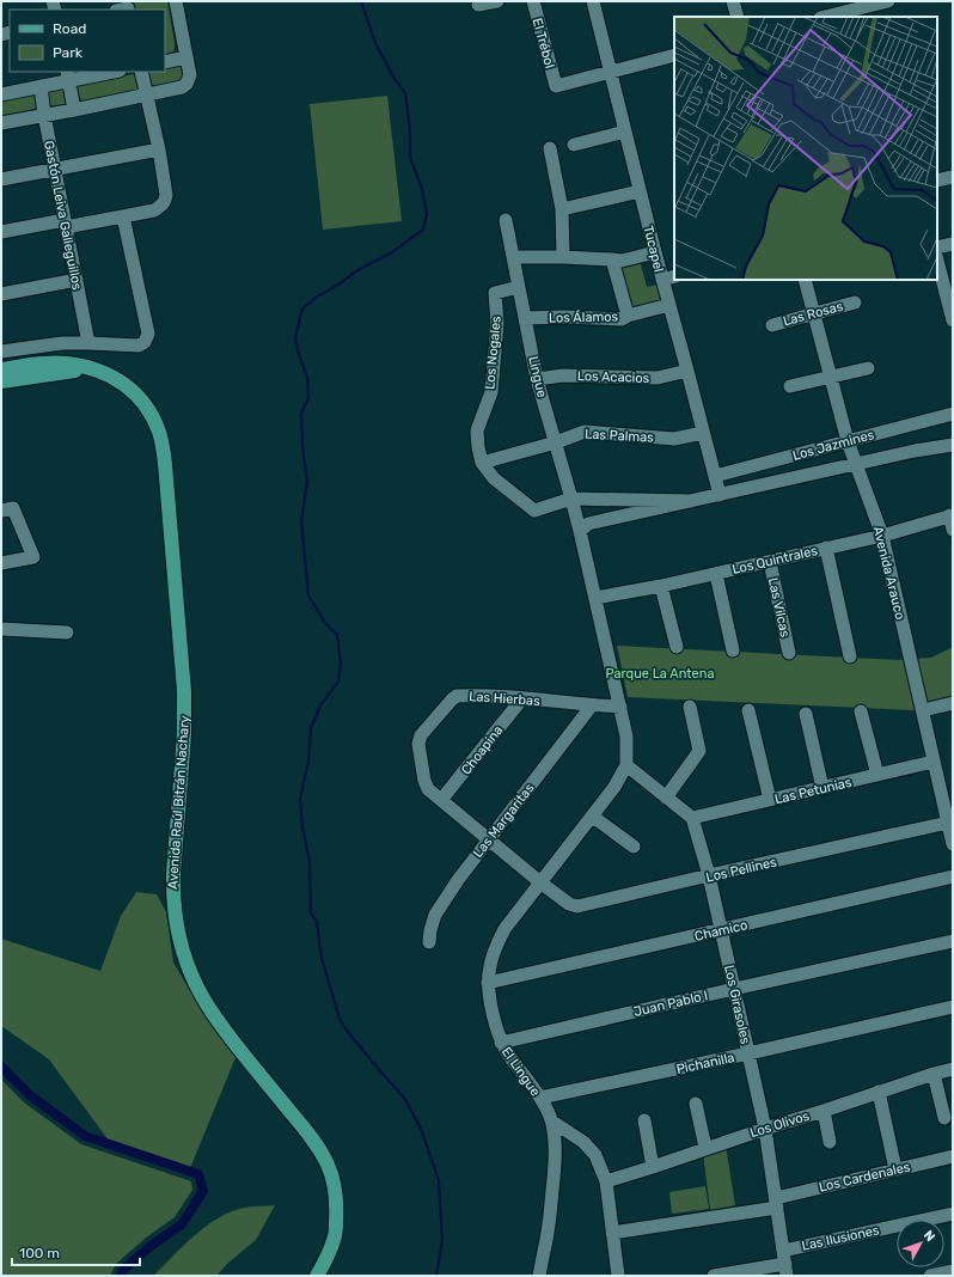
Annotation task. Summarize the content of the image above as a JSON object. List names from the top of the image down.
{
  "streets": {
    "main road": ["Avenida Raúl Bitrán Nachary"],
    "street": [
      "El Trébol",
      "Gastón Leiva Galleguillos",
      "Tucapel",
      "Las Rosas",
      "Los Álamos",
      "Los Nogales",
      "Lingue",
      "Los Acacios",
      "Las Palmas",
      "Los Jazmines",
      "Los Quintrales",
      "Avenida Arauco",
      "Las Vilcas",
      "Las Hierbas",
      "Choapina",
      "Las Petunias",
      "Las Margaritas",
      "Los Pellines",
      "Chamico",
      "Juan Pablo I",
      "Los Girasoles",
      "Pichanilla",
      "El Lingue",
      "Los Olivos",
      "Los Cardenales",
      "Las Ilusiones"
    ]
  },
  "crossings": [
    ["El Trébol", "Tucapel"],
    ["Tucapel", "Los Álamos"],
    ["Tucapel", "Los Acacios"],
    ["Tucapel", "Las Palmas"],
    ["Tucapel", "Los Jazmines"],
    ["Las Rosas", "Avenida Arauco"],
    ["Los Álamos", "Lingue"],
    ["Los Nogales", "Lingue"],
    ["Los Nogales", "Las Palmas"],
    ["Lingue", "Los Acacios"],
    ["Lingue", "Las Palmas"],
    ["Lingue", "Los Quintrales"],
    ["Lingue", "Las Hierbas"],
    ["Lingue", "El Lingue"],
    ["Los Jazmines", "Avenida Arauco"],
    ["Los Quintrales", "Avenida Arauco"],
    ["Los Quintrales", "Las Vilcas"],
    ["Avenida Arauco", "Las Petunias"],
    ["Avenida Arauco", "Los Pellines"],
    ["Las Hierbas", "Choapina"],
    ["Las Hierbas", "Las Margaritas"],
    ["Las Hierbas", "Los Pellines"],
    ["Las Petunias", "Los Girasoles"],
    ["Las Margaritas", "Los Pellines"],
    ["Los Pellines", "Los Girasoles"],
    ["Los Pellines", "El Lingue"],
    ["Chamico", "Los Girasoles"],
    ["Chamico", "El Lingue"],
    ["Juan Pablo I", "Los Girasoles"],
    ["Juan Pablo I", "El Lingue"],
    ["Los Girasoles", "Pichanilla"],
    ["Los Girasoles", "Los Olivos"],
    ["Los Girasoles", "Los Cardenales"],
    ["Los Girasoles", "Las Ilusiones"],
    ["Pichanilla", "El Lingue"]
  ],
  "parks": ["Parque La Antena"],
  "legend": ["Road", "Park"],
  "scale_bar": "100 m",
  "north": "top right"
}
